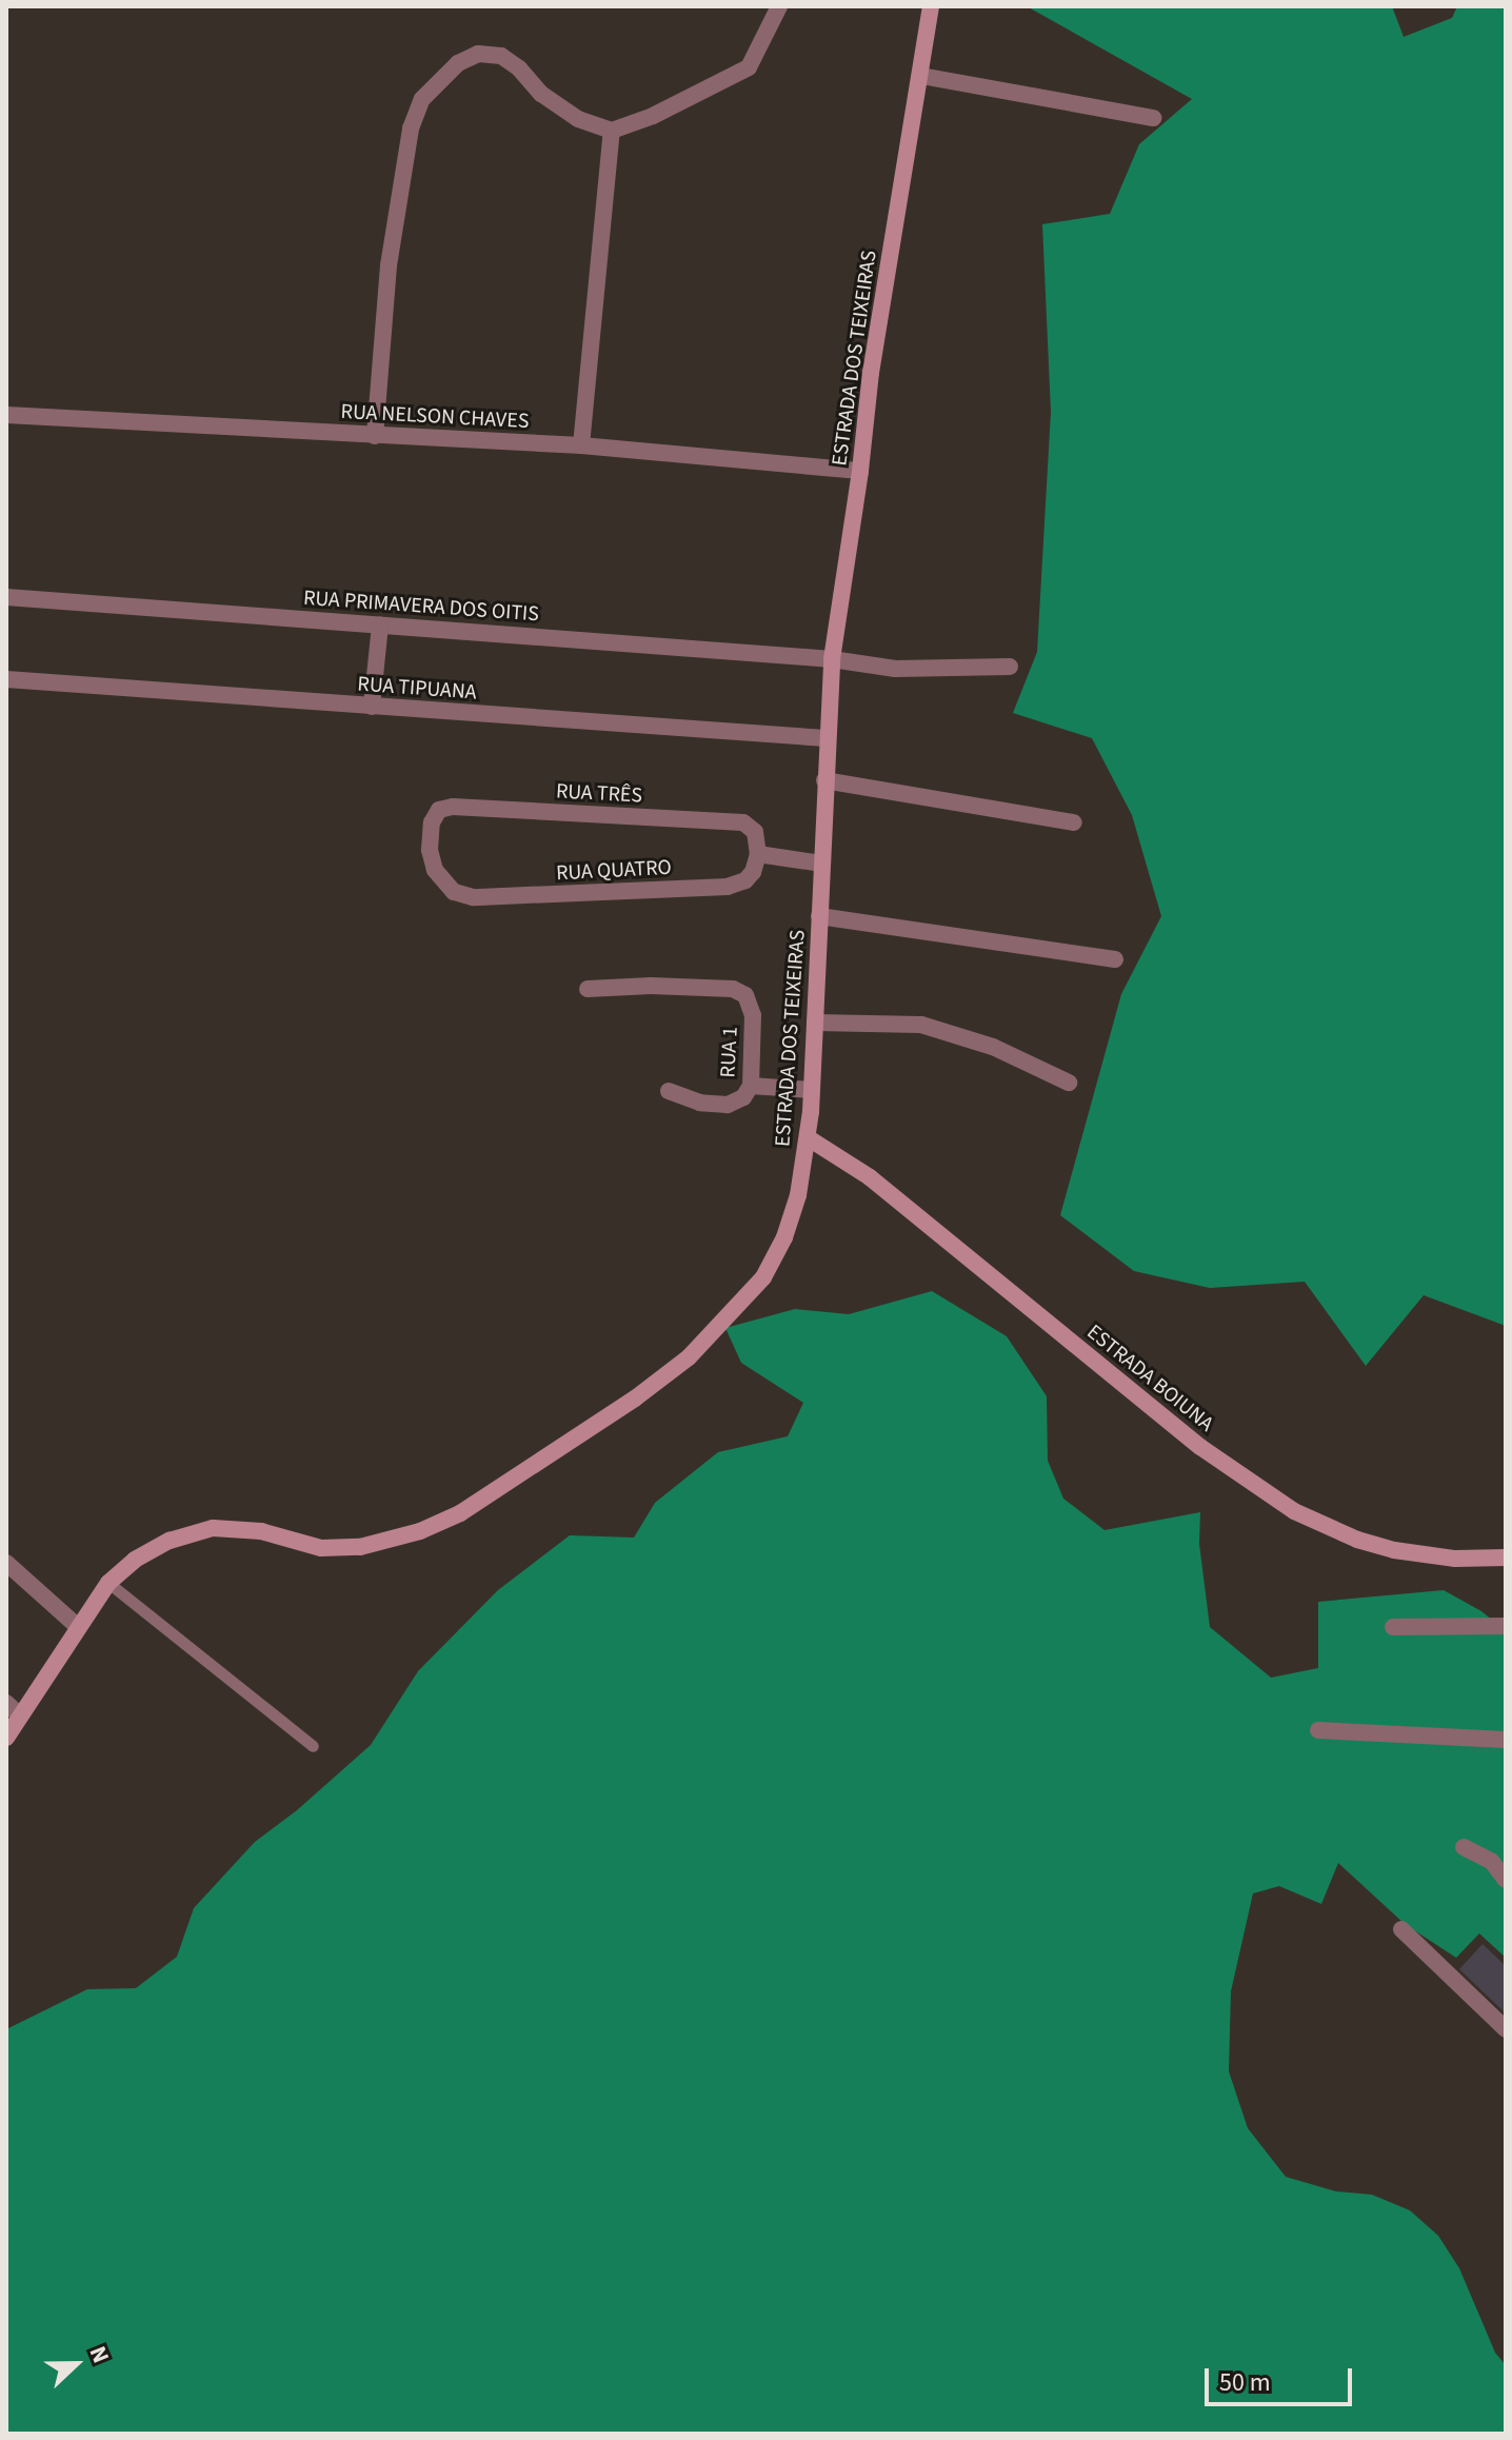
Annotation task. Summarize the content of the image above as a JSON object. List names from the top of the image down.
{
  "streets": {
    "street": [
      "ESTRADA DOS TEIXEIRAS",
      "RUA NELSON CHAVES",
      "RUA PRIMAVERA DOS OITIS",
      "RUA TIPUANA",
      "RUA TRÊS",
      "RUA QUATRO",
      "RUA 1",
      "ESTRADA BOIUNA"
    ]
  },
  "crossings": [
    ["ESTRADA DOS TEIXEIRAS", "RUA NELSON CHAVES"],
    ["ESTRADA DOS TEIXEIRAS", "RUA PRIMAVERA DOS OITIS"],
    ["ESTRADA DOS TEIXEIRAS", "RUA TIPUANA"],
    ["ESTRADA DOS TEIXEIRAS", "ESTRADA BOIUNA"],
    ["RUA TRÊS", "RUA QUATRO"]
  ],
  "scale_bar": "50 m",
  "north": "right"
}
